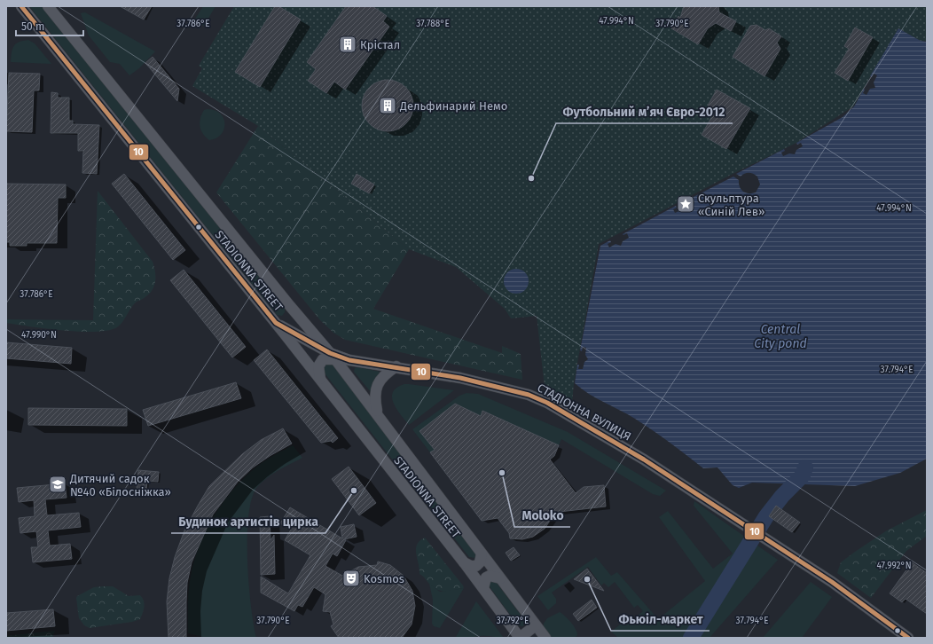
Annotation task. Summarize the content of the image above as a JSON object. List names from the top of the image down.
{
  "streets": {
    "street": ["STADIONNA STREET", "СТАДІОННА ВУЛИЦЯ"]
  },
  "crossings": [
    ["STADIONNA STREET", "СТАДІОННА ВУЛИЦЯ"]
  ],
  "water": ["Central City pond"],
  "places": {
    "building": ["Крістал", "Дельфинарий Немо"],
    "other": [
      "Футбольний мʼяч Євро-2012",
      "Moloko",
      "Будинок артистів цирка",
      "Фьюіл-маркет"
    ],
    "place": ["Скульптура «Синій Лев»"],
    "school or university": ["Дитячий садок №40 «Білосніжка»"],
    "theatre": ["Kosmos"]
  },
  "lines": ["transit line 10"],
  "scale_bar": "50 m",
  "coordinates": [
    "47.994°N",
    "37.786°E",
    "37.788°E",
    "37.790°E",
    "47.990°N",
    "37.794°E",
    "47.992°N",
    "37.792°E"
  ]
}
